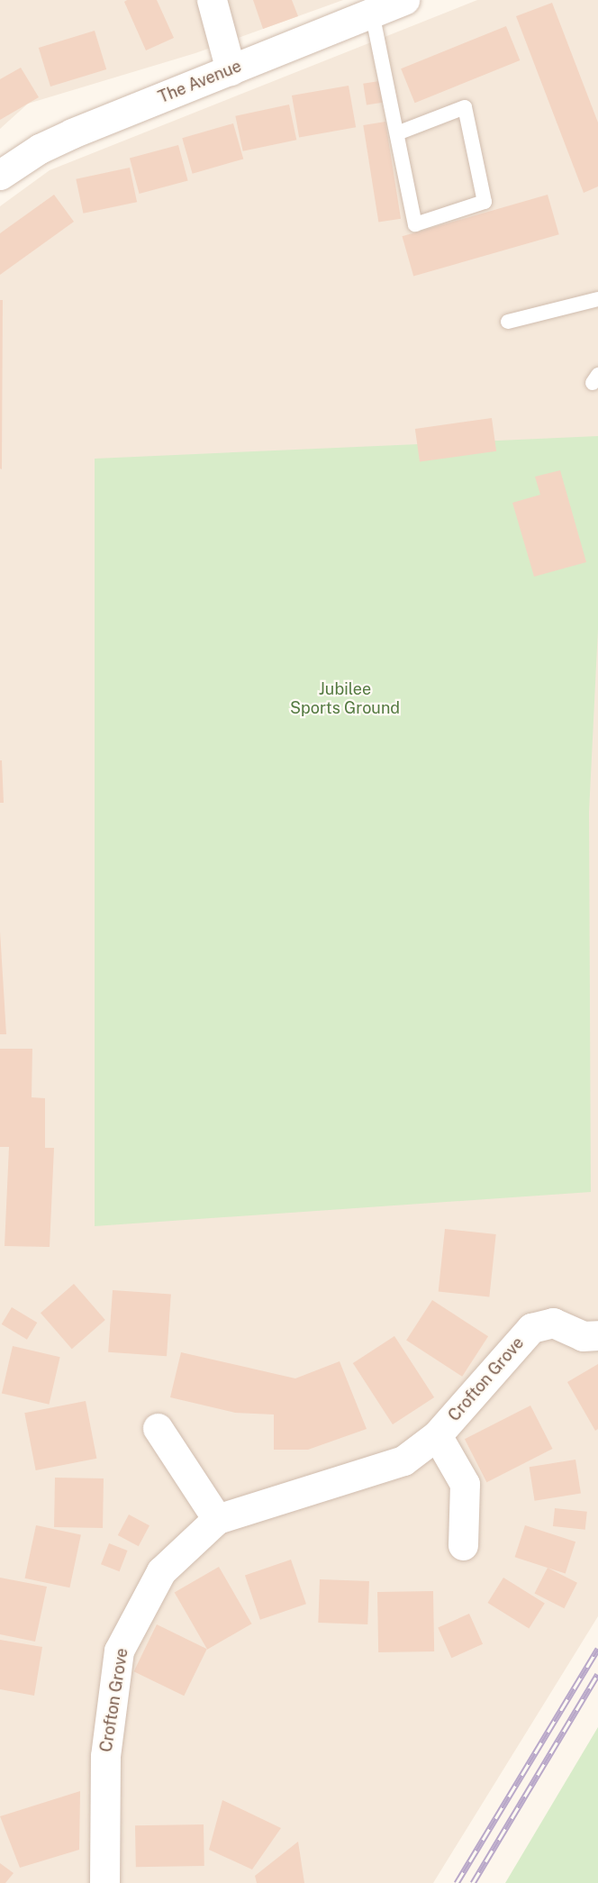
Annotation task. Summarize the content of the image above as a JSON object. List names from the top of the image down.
{
  "streets": {
    "street": ["The Avenue", "Crofton Grove"]
  },
  "parks": ["Jubilee Sports Ground"]
}
